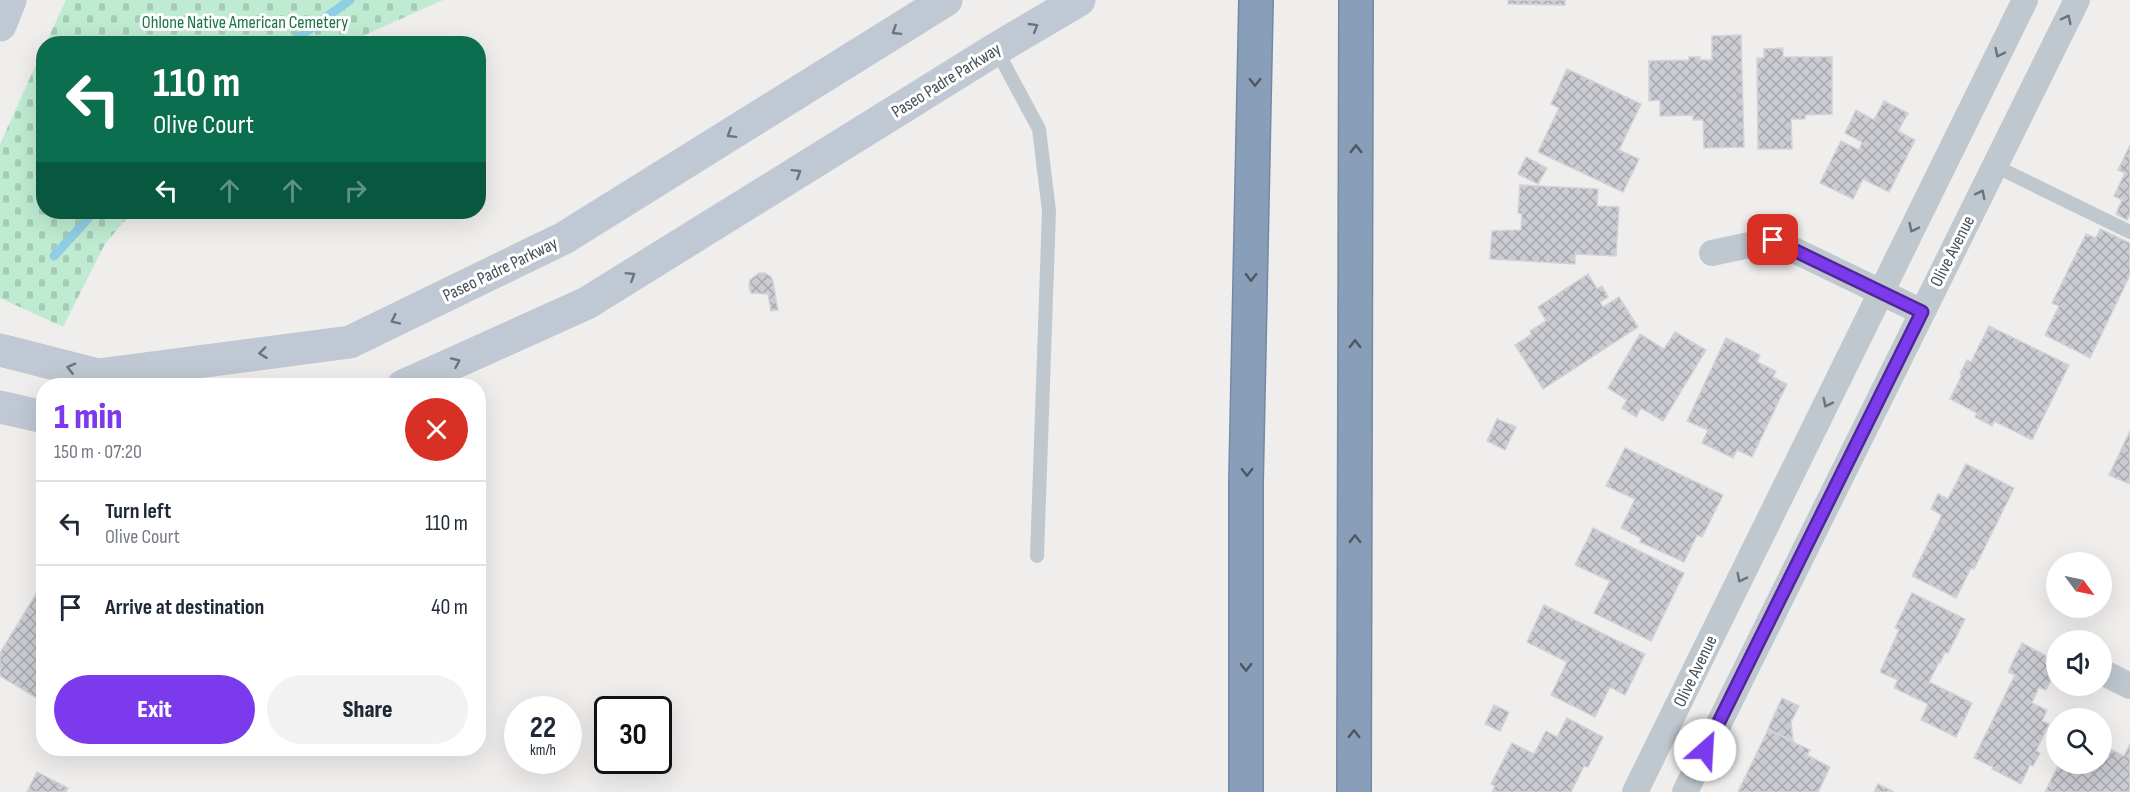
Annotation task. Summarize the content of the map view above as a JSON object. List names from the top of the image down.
{
  "streets": {
    "main road": ["Paseo Padre Parkway"],
    "street": ["Olive Avenue"]
  },
  "parks": ["Ohlone Native American Cemetery"],
  "north": "bottom right",
  "page": {
    "turn": ["110 m", "Olive Court"],
    "heading": ["1 min", "150 m · 07:20"],
    "list": [
      {
        "name": "Turn left",
        "note": "Olive Court",
        "value": "110 m"
      },
      {
        "name": "Arrive at destination",
        "value": "40 m"
      }
    ],
    "buttons": ["Exit", "Share"],
    "speed": "22 km/h",
    "limit": "30"
  }
}
